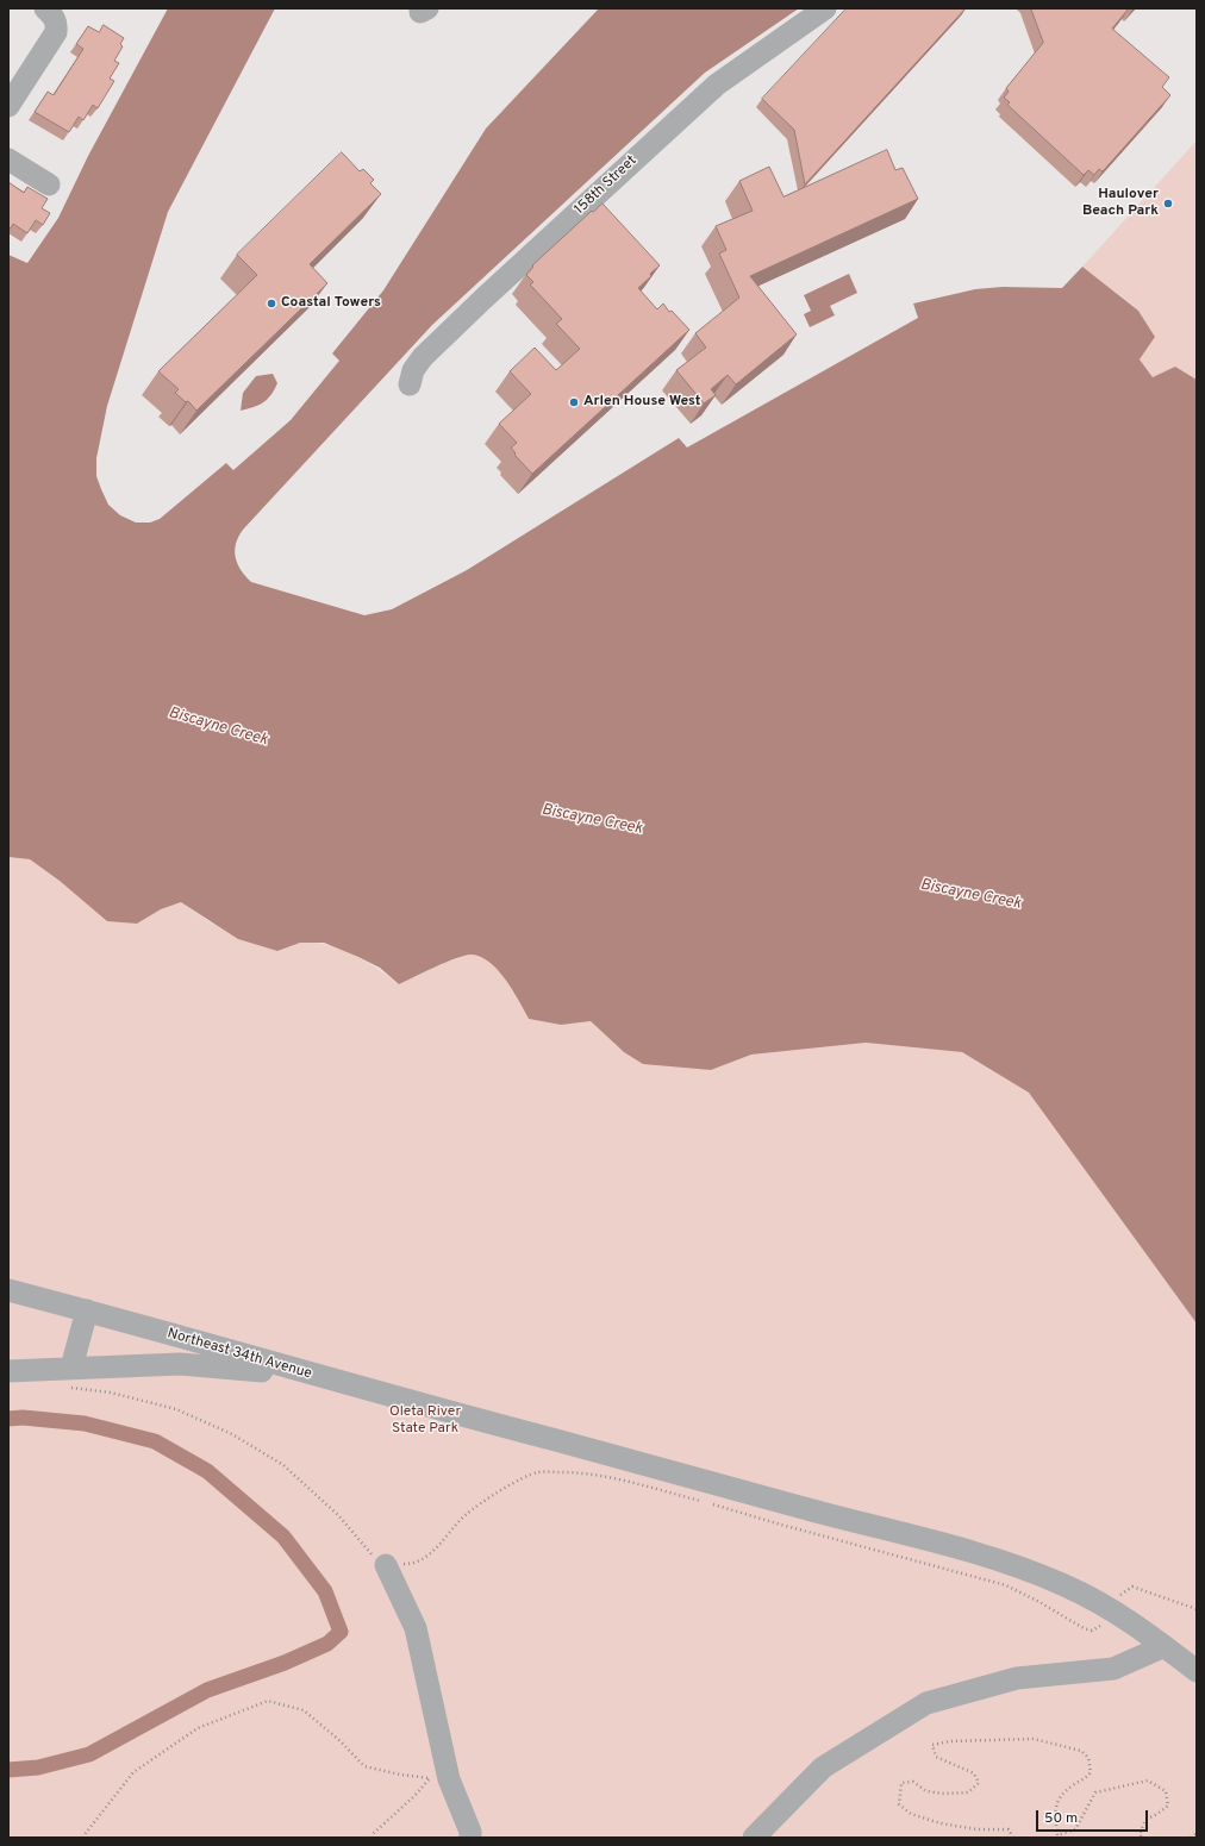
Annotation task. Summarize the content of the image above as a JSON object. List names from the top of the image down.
{
  "streets": {
    "street": ["158th Street", "Northeast 34th Avenue"]
  },
  "water": ["Biscayne Creek"],
  "parks": ["Oleta River State Park"],
  "places": ["Haulover Beach Park", "Coastal Towers", "Arlen House West"],
  "scale_bar": "50 m"
}
